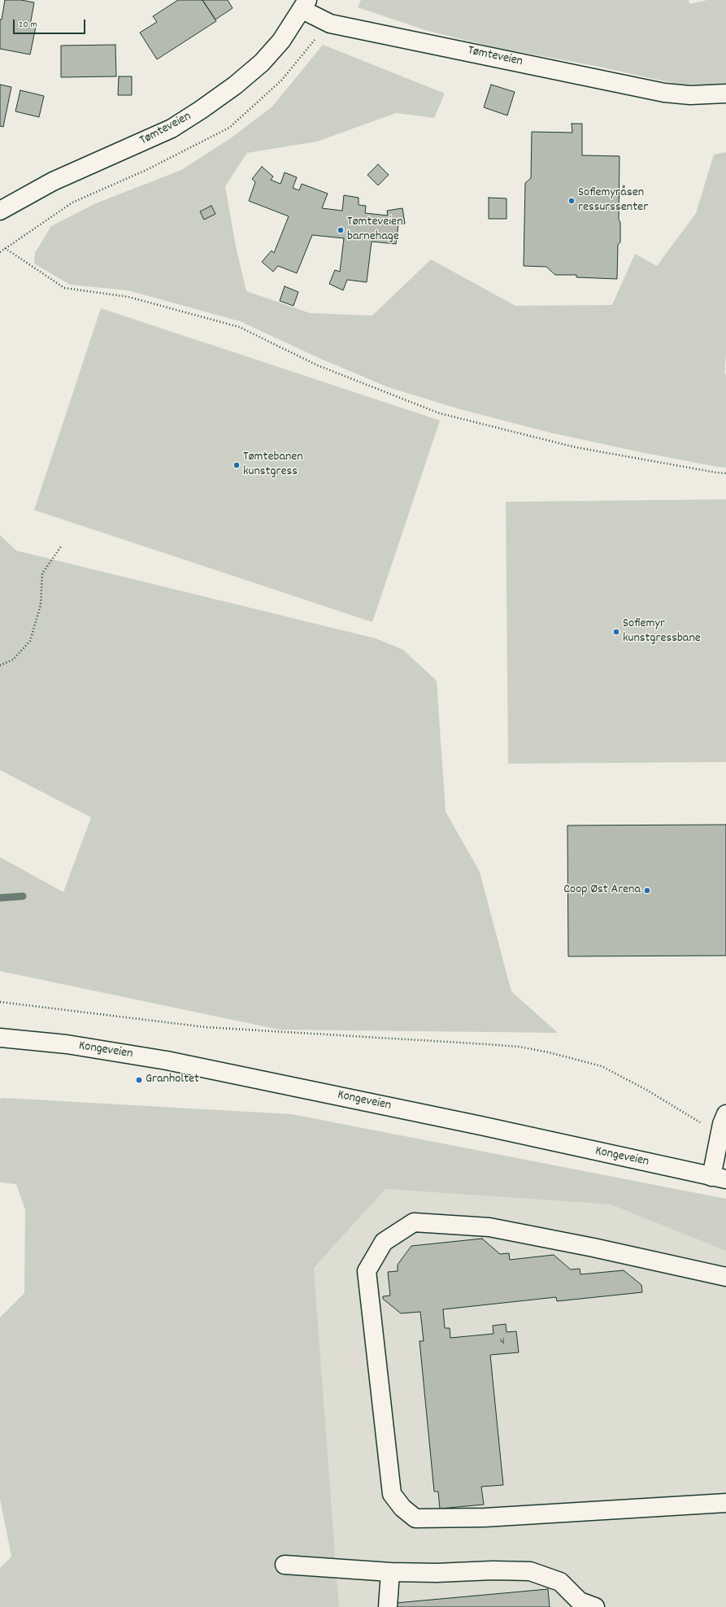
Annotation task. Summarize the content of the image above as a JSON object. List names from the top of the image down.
{
  "streets": {
    "street": ["Tømteveien", "Kongeveien"]
  },
  "places": [
    "Sofiemyråsen ressurssenter",
    "Tømteveien barnehage",
    "Tømtebanen kunstgress",
    "Sofiemyr kunstgressbane",
    "Coop Øst Arena",
    "Granholtet"
  ],
  "house_numbers": ["4"],
  "scale_bar": "20 m"
}
